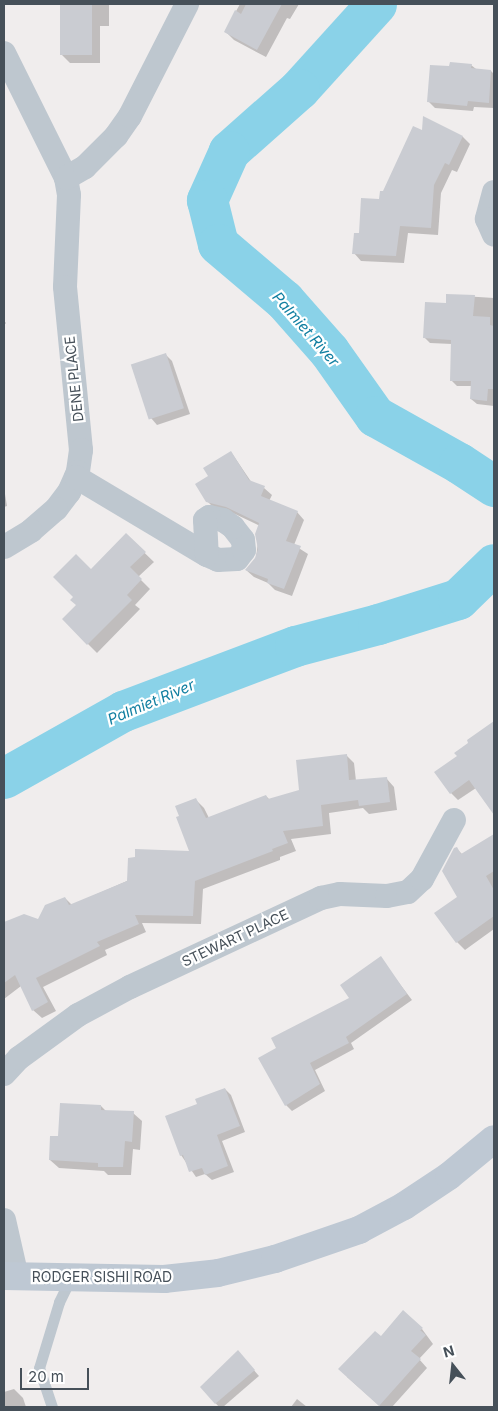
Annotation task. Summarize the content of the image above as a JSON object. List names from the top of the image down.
{
  "streets": {
    "main road": ["RODGER SISHI ROAD"],
    "street": ["DENE PLACE", "STEWART PLACE"]
  },
  "water": ["Palmiet River"],
  "scale_bar": "20 m",
  "north": "top"
}
